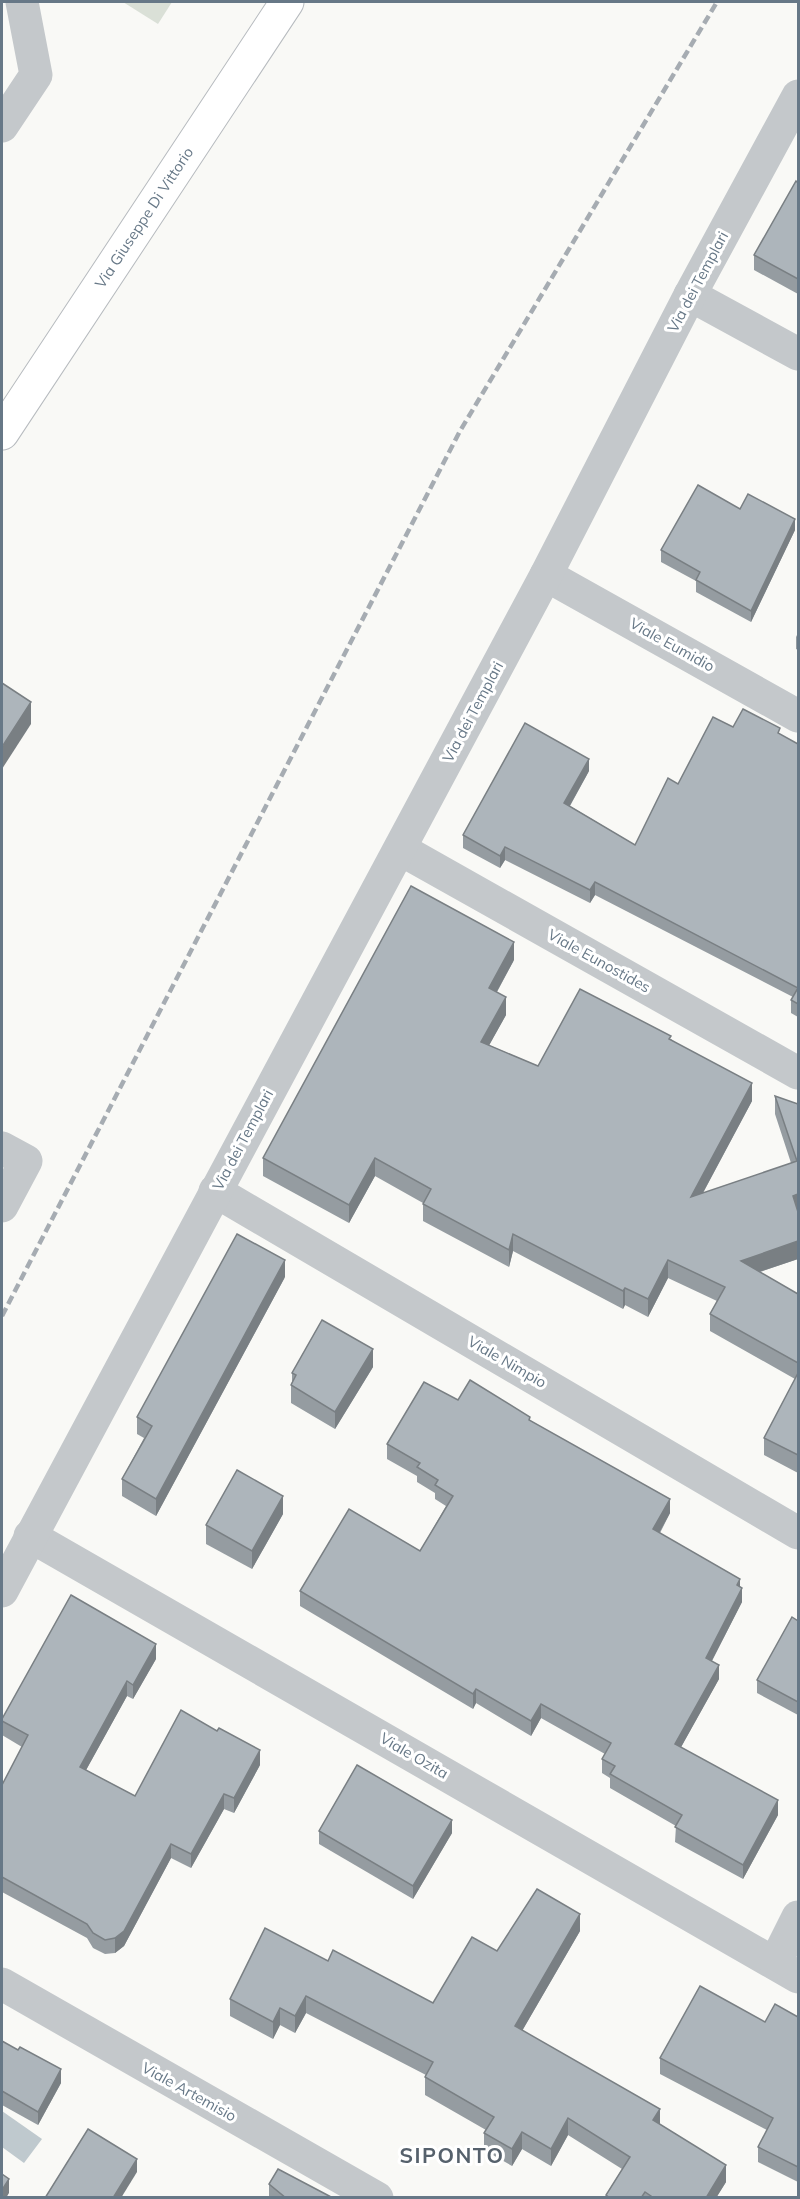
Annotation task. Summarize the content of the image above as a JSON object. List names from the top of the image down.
{
  "streets": {
    "main road": ["Via Giuseppe Di Vittorio"],
    "street": [
      "Via dei Templari",
      "Viale Eumidio",
      "Viale Eunostides",
      "Viale Nimpio",
      "Viale Ozita",
      "Viale Artemisio"
    ]
  },
  "crossings": [
    ["Via dei Templari", "Viale Eumidio"],
    ["Via dei Templari", "Viale Eunostides"],
    ["Via dei Templari", "Viale Nimpio"],
    ["Via dei Templari", "Viale Ozita"]
  ],
  "districts": ["SIPONTO"]
}
